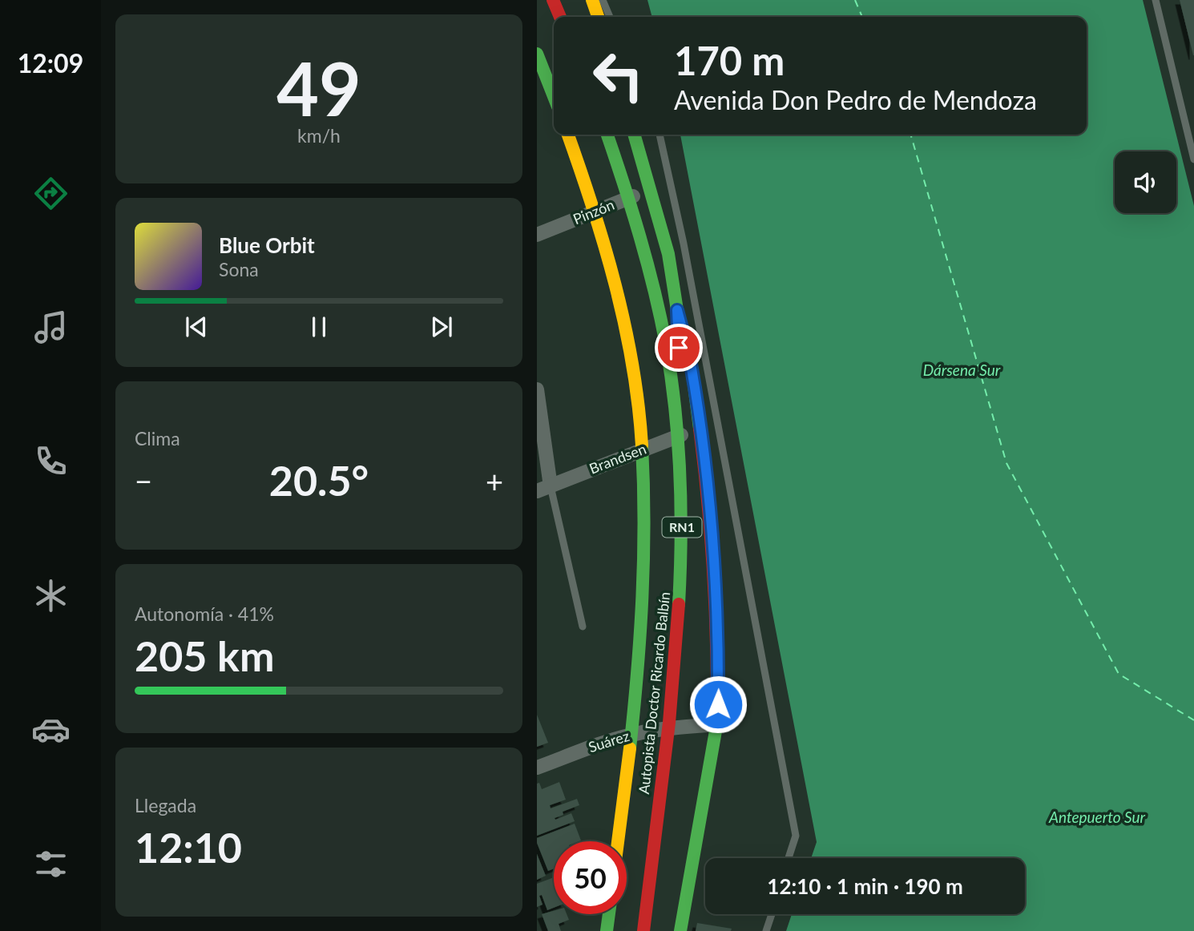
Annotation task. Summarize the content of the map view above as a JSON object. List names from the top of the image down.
{
  "streets": {
    "main road": ["RN1", "Autopista Doctor Ricardo Balbín"],
    "street": ["Pinzón", "Brandsen", "Suárez"]
  },
  "water": ["Dársena Sur", "Antepuerto Sur"],
  "page": {
    "tabs": "12:09",
    "tile": [
      ["49", "km/h"],
      "Clima",
      ["Autonomía · 41%", "205 km"],
      ["Llegada", "12:10"]
    ],
    "turn": ["170 m", "Avenida Don Pedro de Mendoza"],
    "song": ["Blue Orbit", "Sona"],
    "heat": ["−", "20.5°", "+"],
    "limit": "50",
    "trip": "12:10 · 1 min · 190 m"
  }
}
